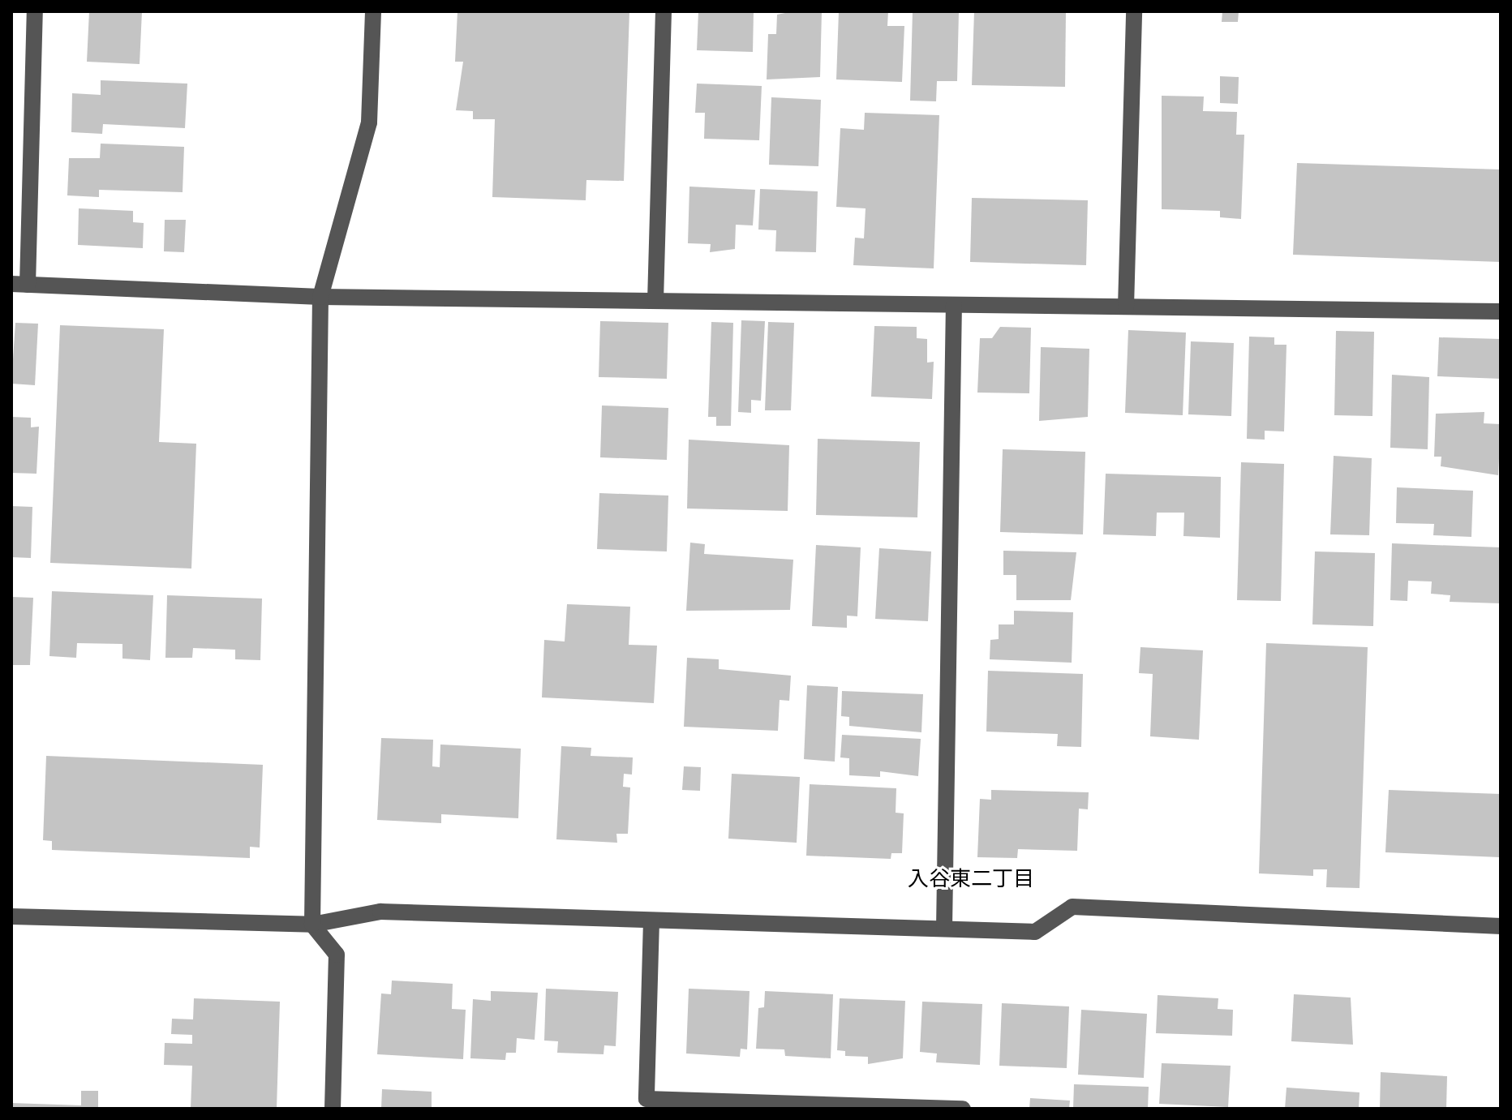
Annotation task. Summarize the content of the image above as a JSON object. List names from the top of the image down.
{
  "districts": ["入谷東二丁目"]
}
